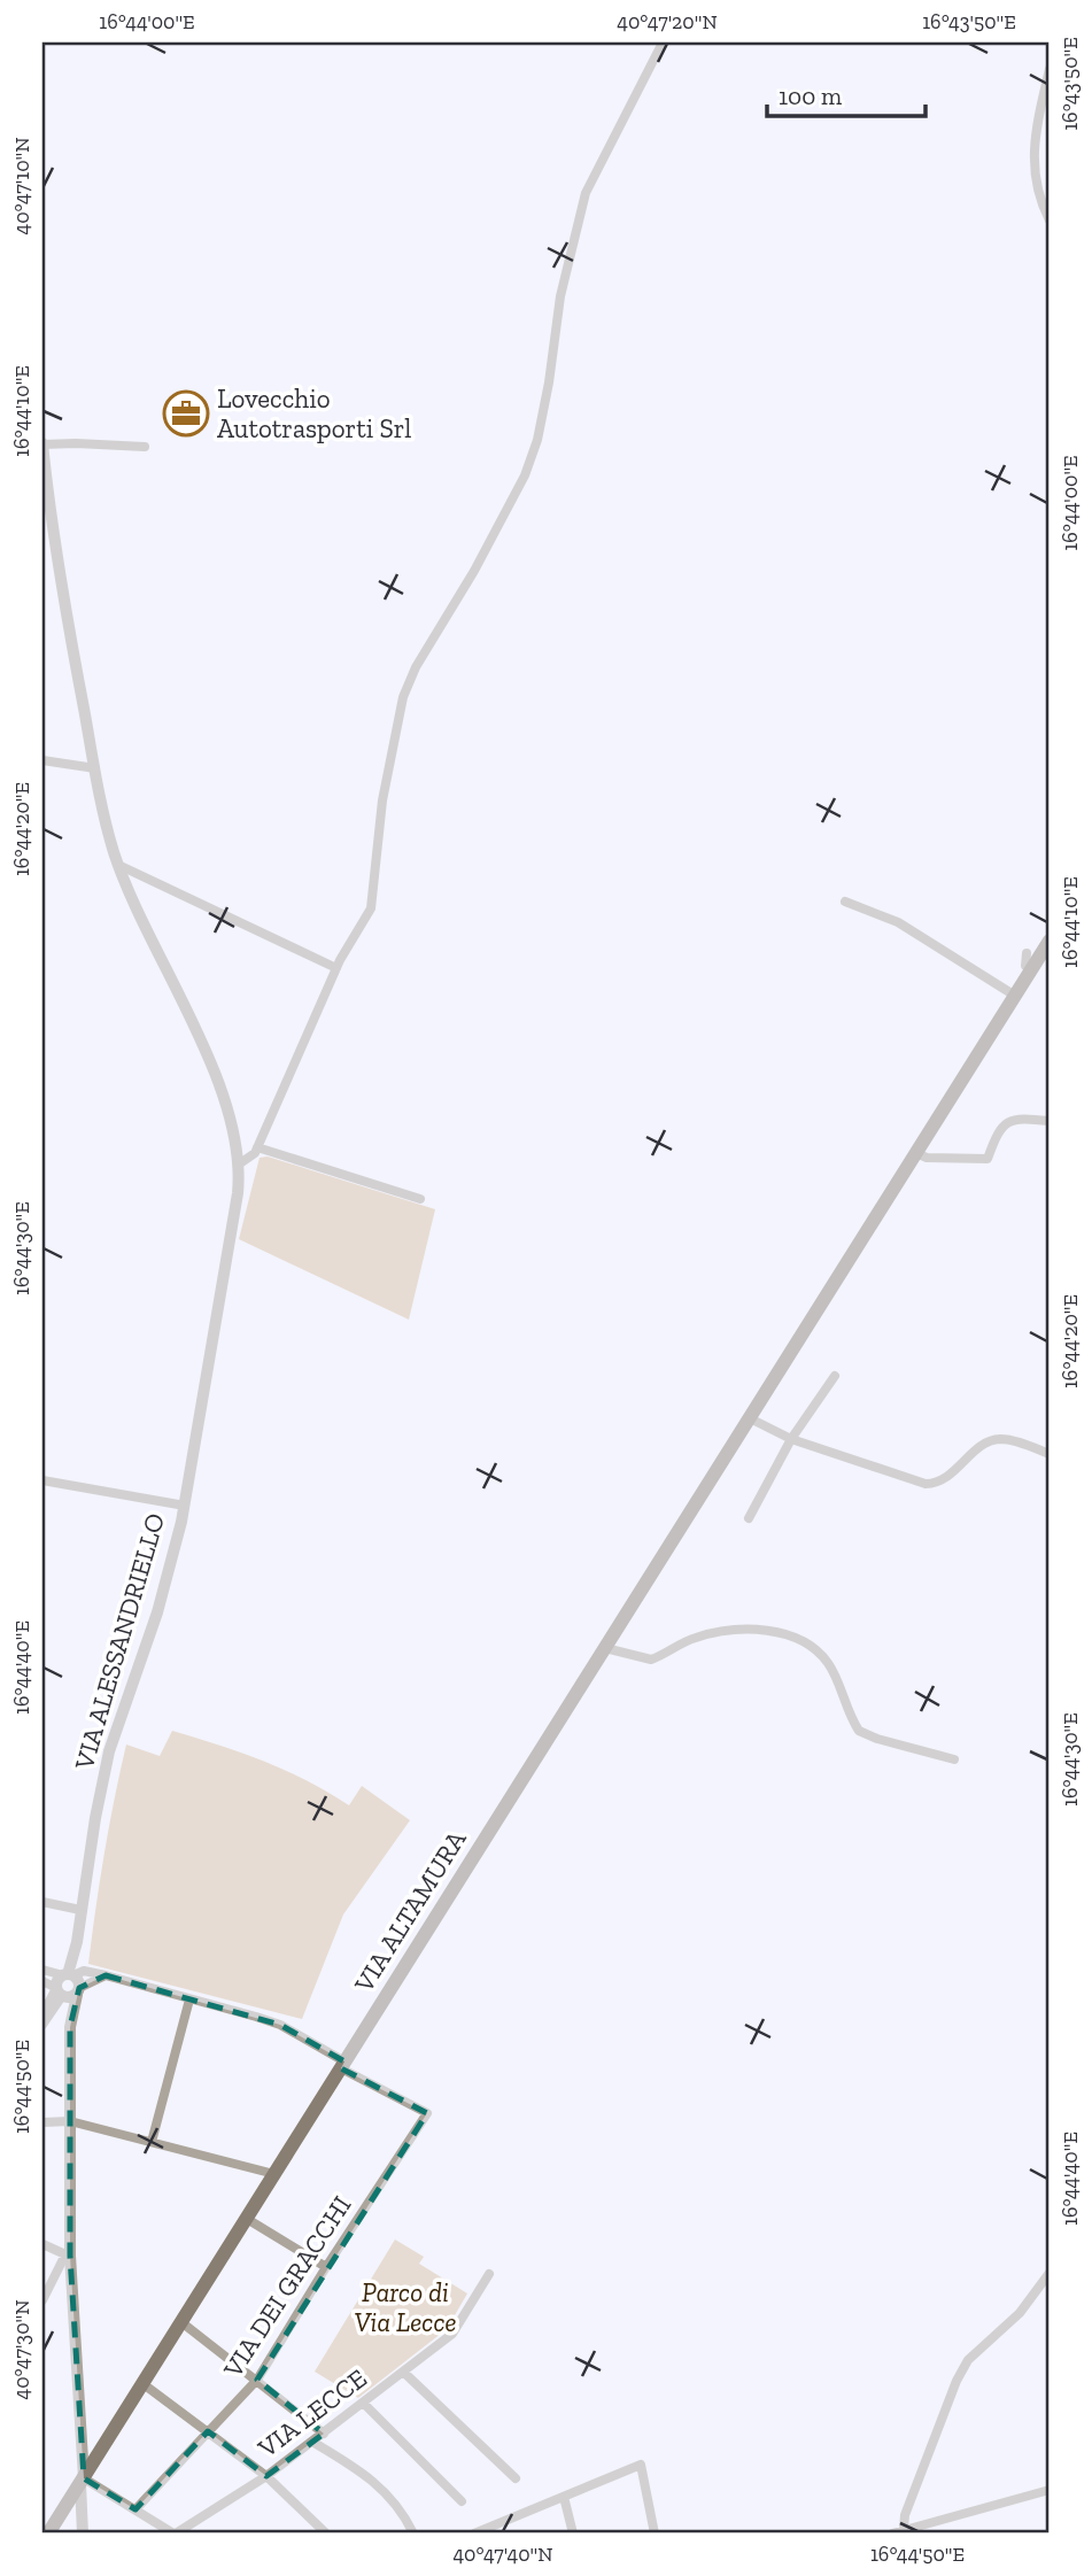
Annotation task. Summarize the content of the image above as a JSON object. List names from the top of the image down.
{
  "streets": {
    "main road": ["VIA ALTAMURA"],
    "street": ["VIA ALESSANDRIELLO", "VIA DEI GRACCHI", "VIA LECCE"]
  },
  "crossings": [
    ["VIA ALESSANDRIELLO", "VIA ALTAMURA"],
    ["VIA ALTAMURA", "VIA DEI GRACCHI"]
  ],
  "parks": ["Parco di Via Lecce"],
  "places": {
    "office": ["Lovecchio Autotrasporti Srl"]
  },
  "scale_bar": "100 m",
  "coordinates": [
    "16°44'00\"E",
    "40°47'20\"N",
    "16°43'50\"E",
    "40°47'10\"N",
    "16°44'10\"E",
    "16°44'20\"E",
    "16°44'30\"E",
    "16°44'40\"E",
    "16°44'50\"E",
    "40°47'30\"N",
    "40°47'40\"N"
  ]
}
